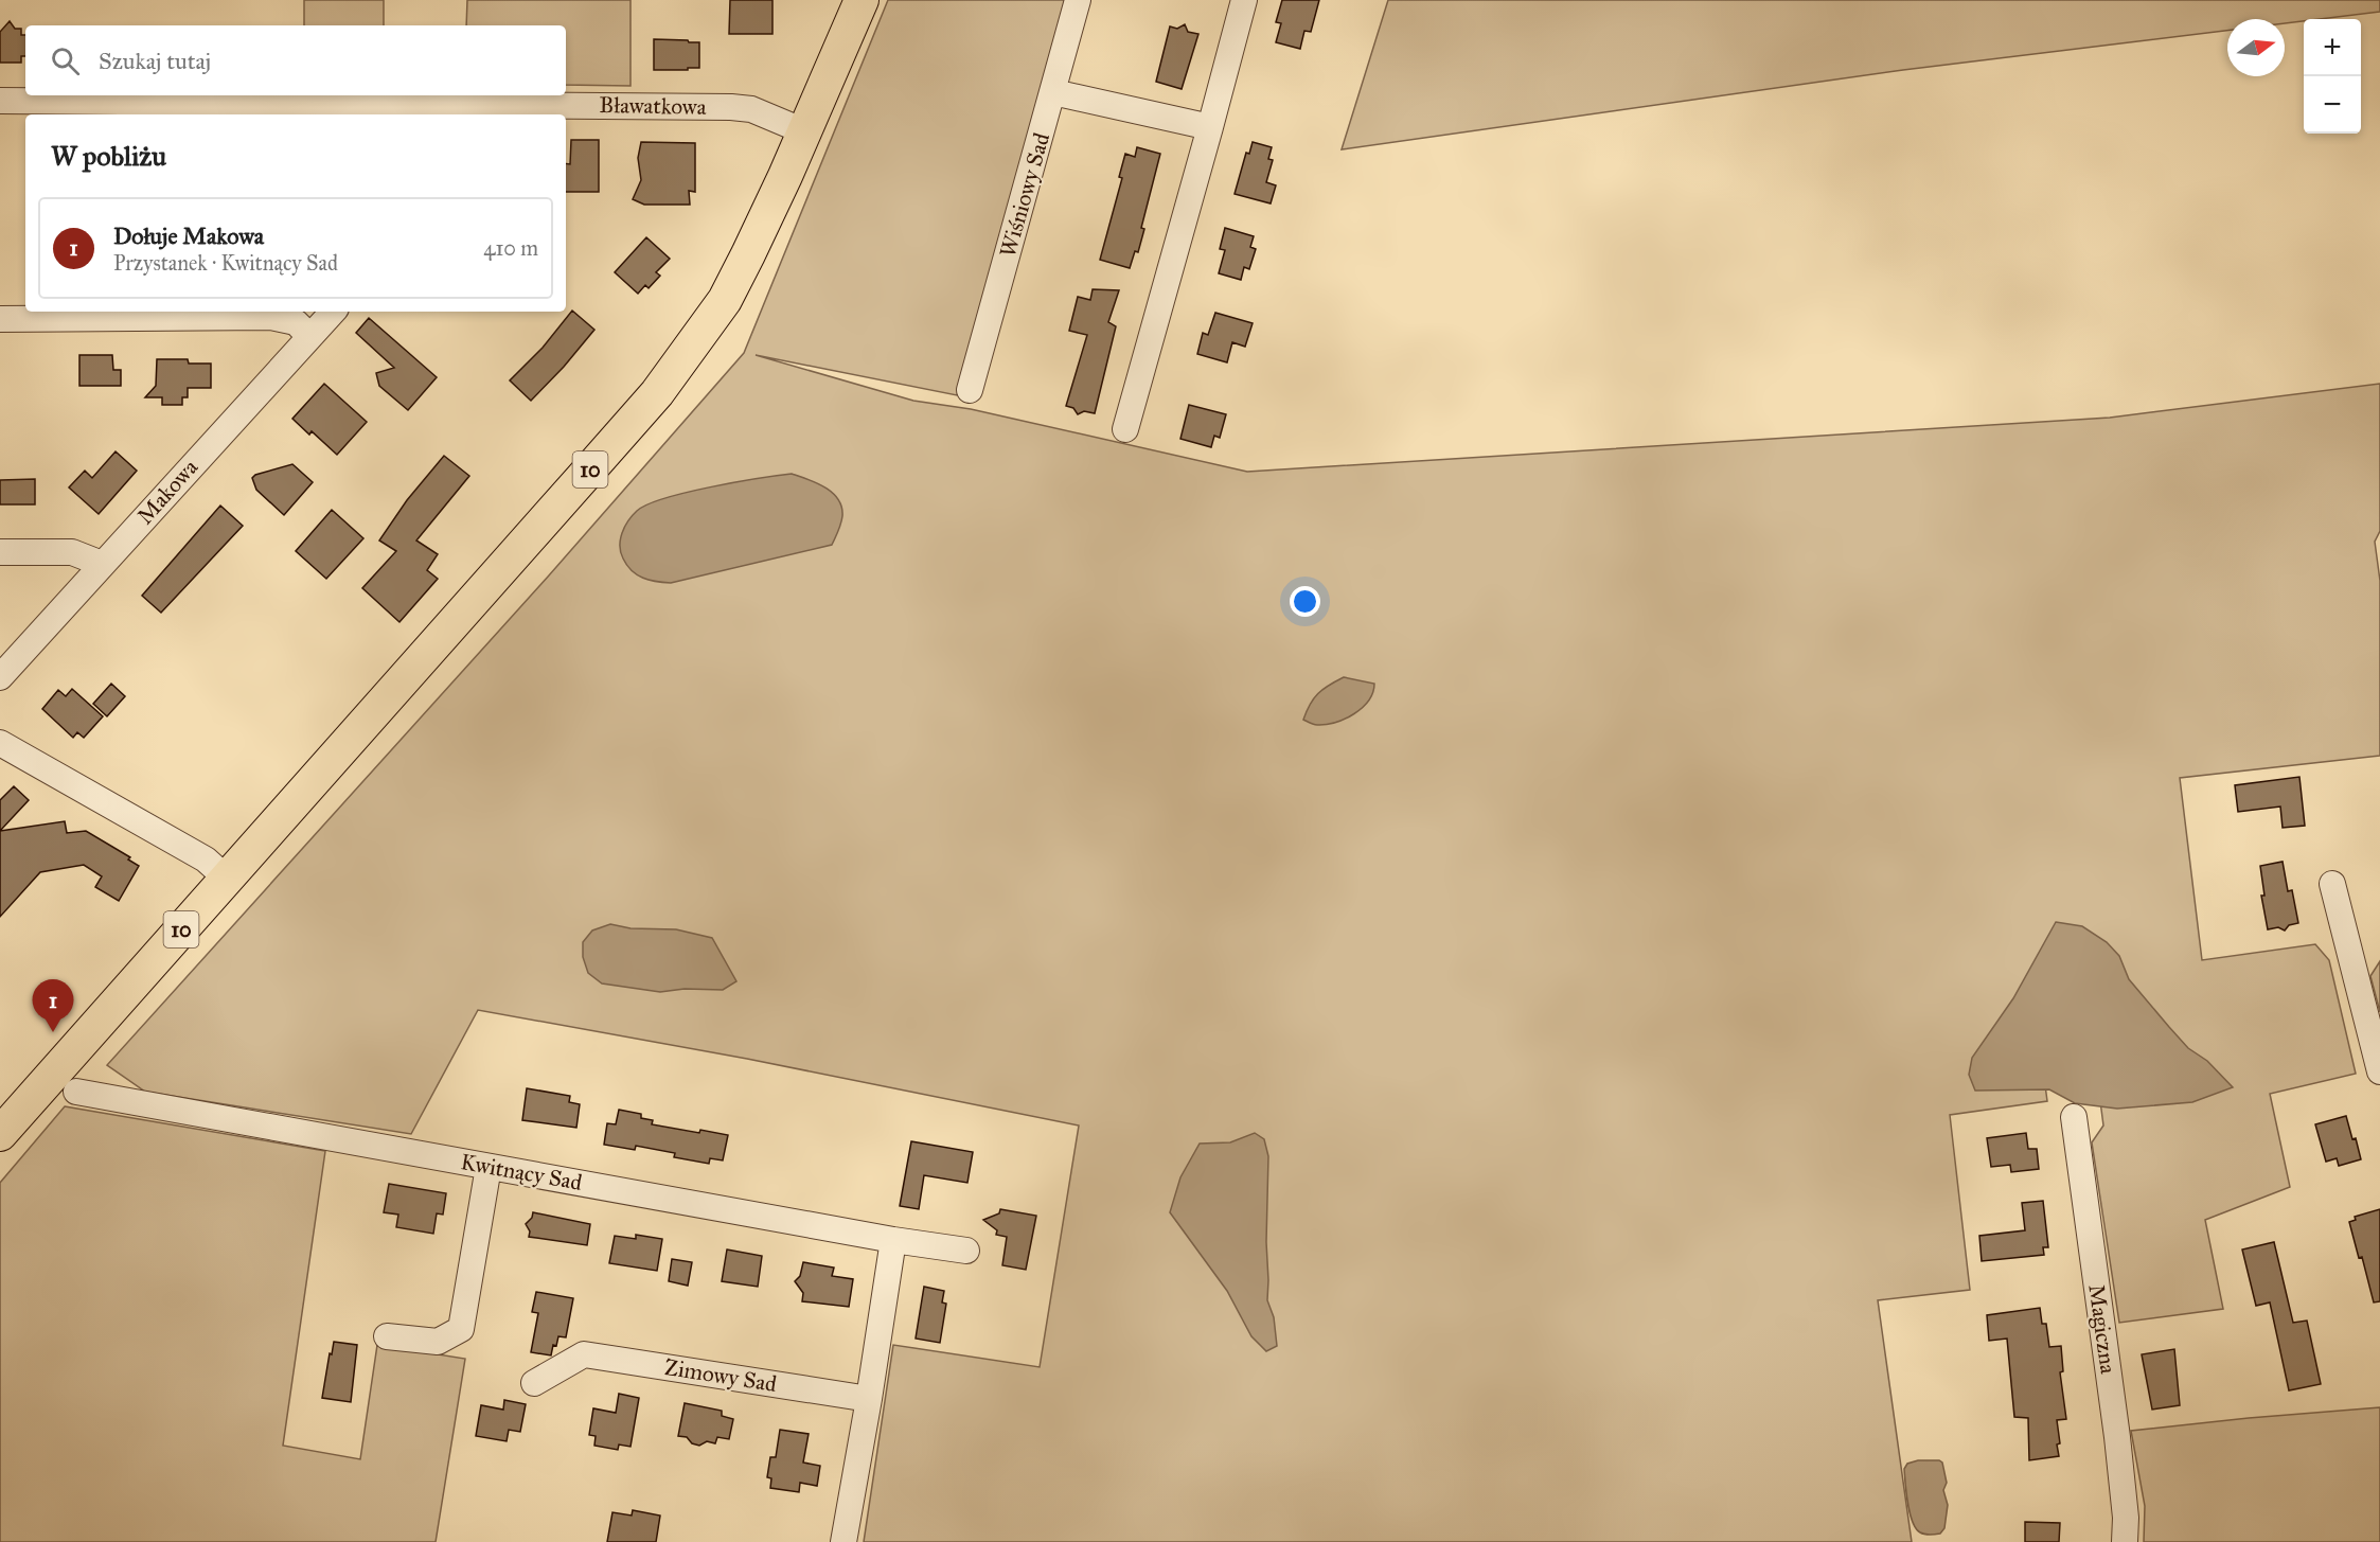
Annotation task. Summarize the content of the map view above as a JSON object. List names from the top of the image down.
{
  "streets": {
    "main road": ["10"],
    "street": [
      "Bławatkowa",
      "Wiśniowy Sad",
      "Makowa",
      "Kwitnący Sad",
      "Magiczna",
      "Zimowy Sad"
    ]
  },
  "crossings": [
    ["Bławatkowa", "10"]
  ],
  "north": "right",
  "page": {
    "map_buttons": ["+", "−"],
    "search": "Szukaj tutaj",
    "heading": "W pobliżu",
    "list": [
      {
        "mark": "1",
        "name": "Dołuje Makowa",
        "note": "Przystanek · Kwitnący Sad",
        "value": "410 m"
      }
    ],
    "pins": "1"
  }
}
